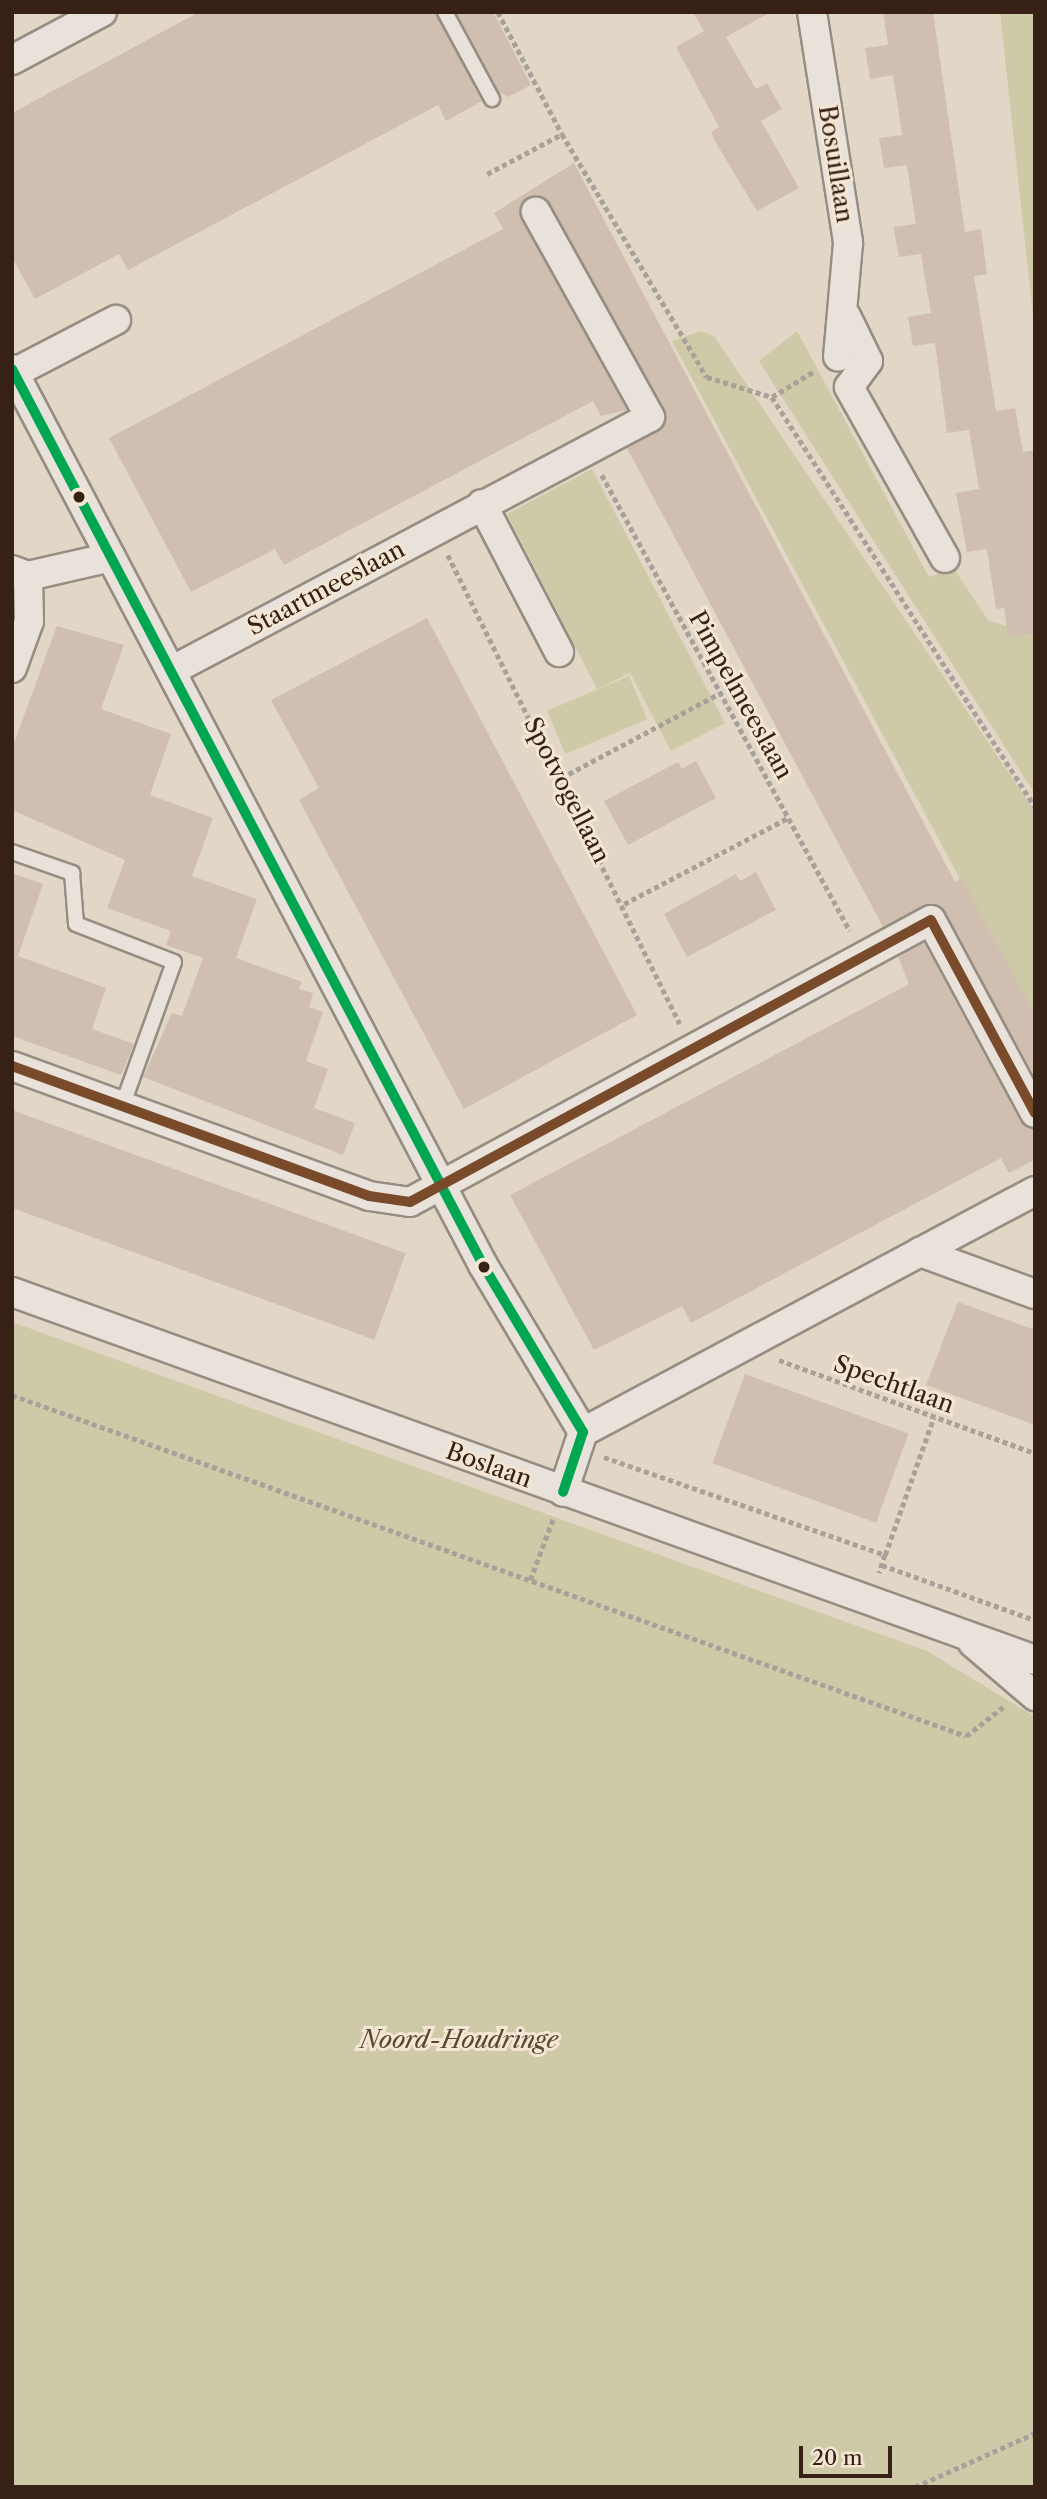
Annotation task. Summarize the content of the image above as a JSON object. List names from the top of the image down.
{
  "streets": {
    "street": ["Bosuillaan", "Staartmeeslaan", "Boslaan"],
    "path": ["Pimpelmeeslaan", "Spotvogellaan", "Spechtlaan"]
  },
  "crossings": [
    ["Staartmeeslaan", "Pimpelmeeslaan"],
    ["Staartmeeslaan", "Spotvogellaan"]
  ],
  "parks": ["Noord-Houdringe"],
  "scale_bar": "20 m"
}
